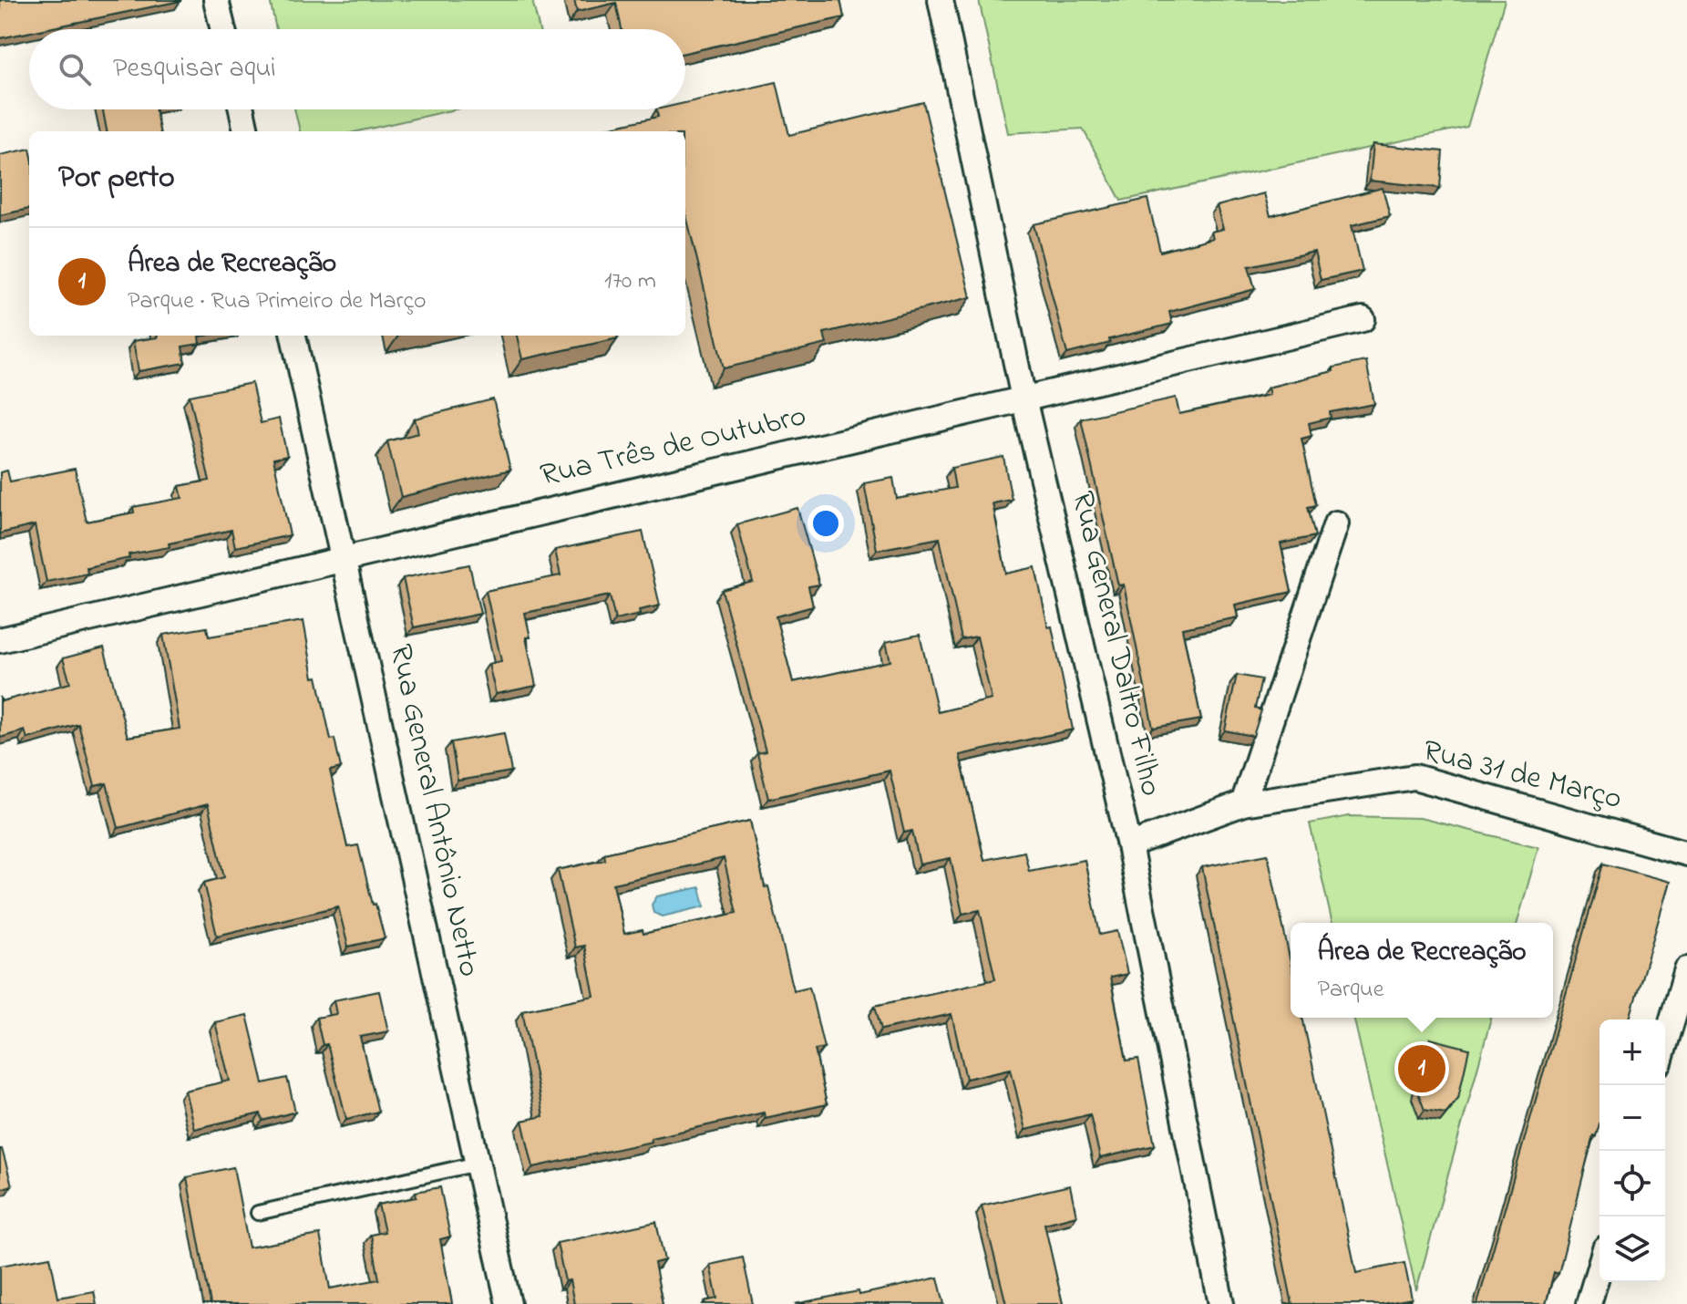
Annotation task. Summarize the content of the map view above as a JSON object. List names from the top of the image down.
{
  "streets": {
    "street": [
      "Rua Três de Outubro",
      "Rua General Daltro Filho",
      "Rua 31 de Março",
      "Rua General Antônio Netto"
    ]
  },
  "crossings": [
    ["Rua Três de Outubro", "Rua General Daltro Filho"],
    ["Rua Três de Outubro", "Rua General Antônio Netto"],
    ["Rua General Daltro Filho", "Rua 31 de Março"]
  ],
  "page": {
    "search": "Pesquisar aqui",
    "heading": "Por perto",
    "list": [
      {
        "mark": "1",
        "name": "Área de Recreação",
        "note": "Parque · Rua Primeiro de Março",
        "value": "170 m"
      }
    ],
    "popup": ["Área de Recreação", "Parque"],
    "map_buttons": ["+", "−"],
    "pins": "1"
  }
}
